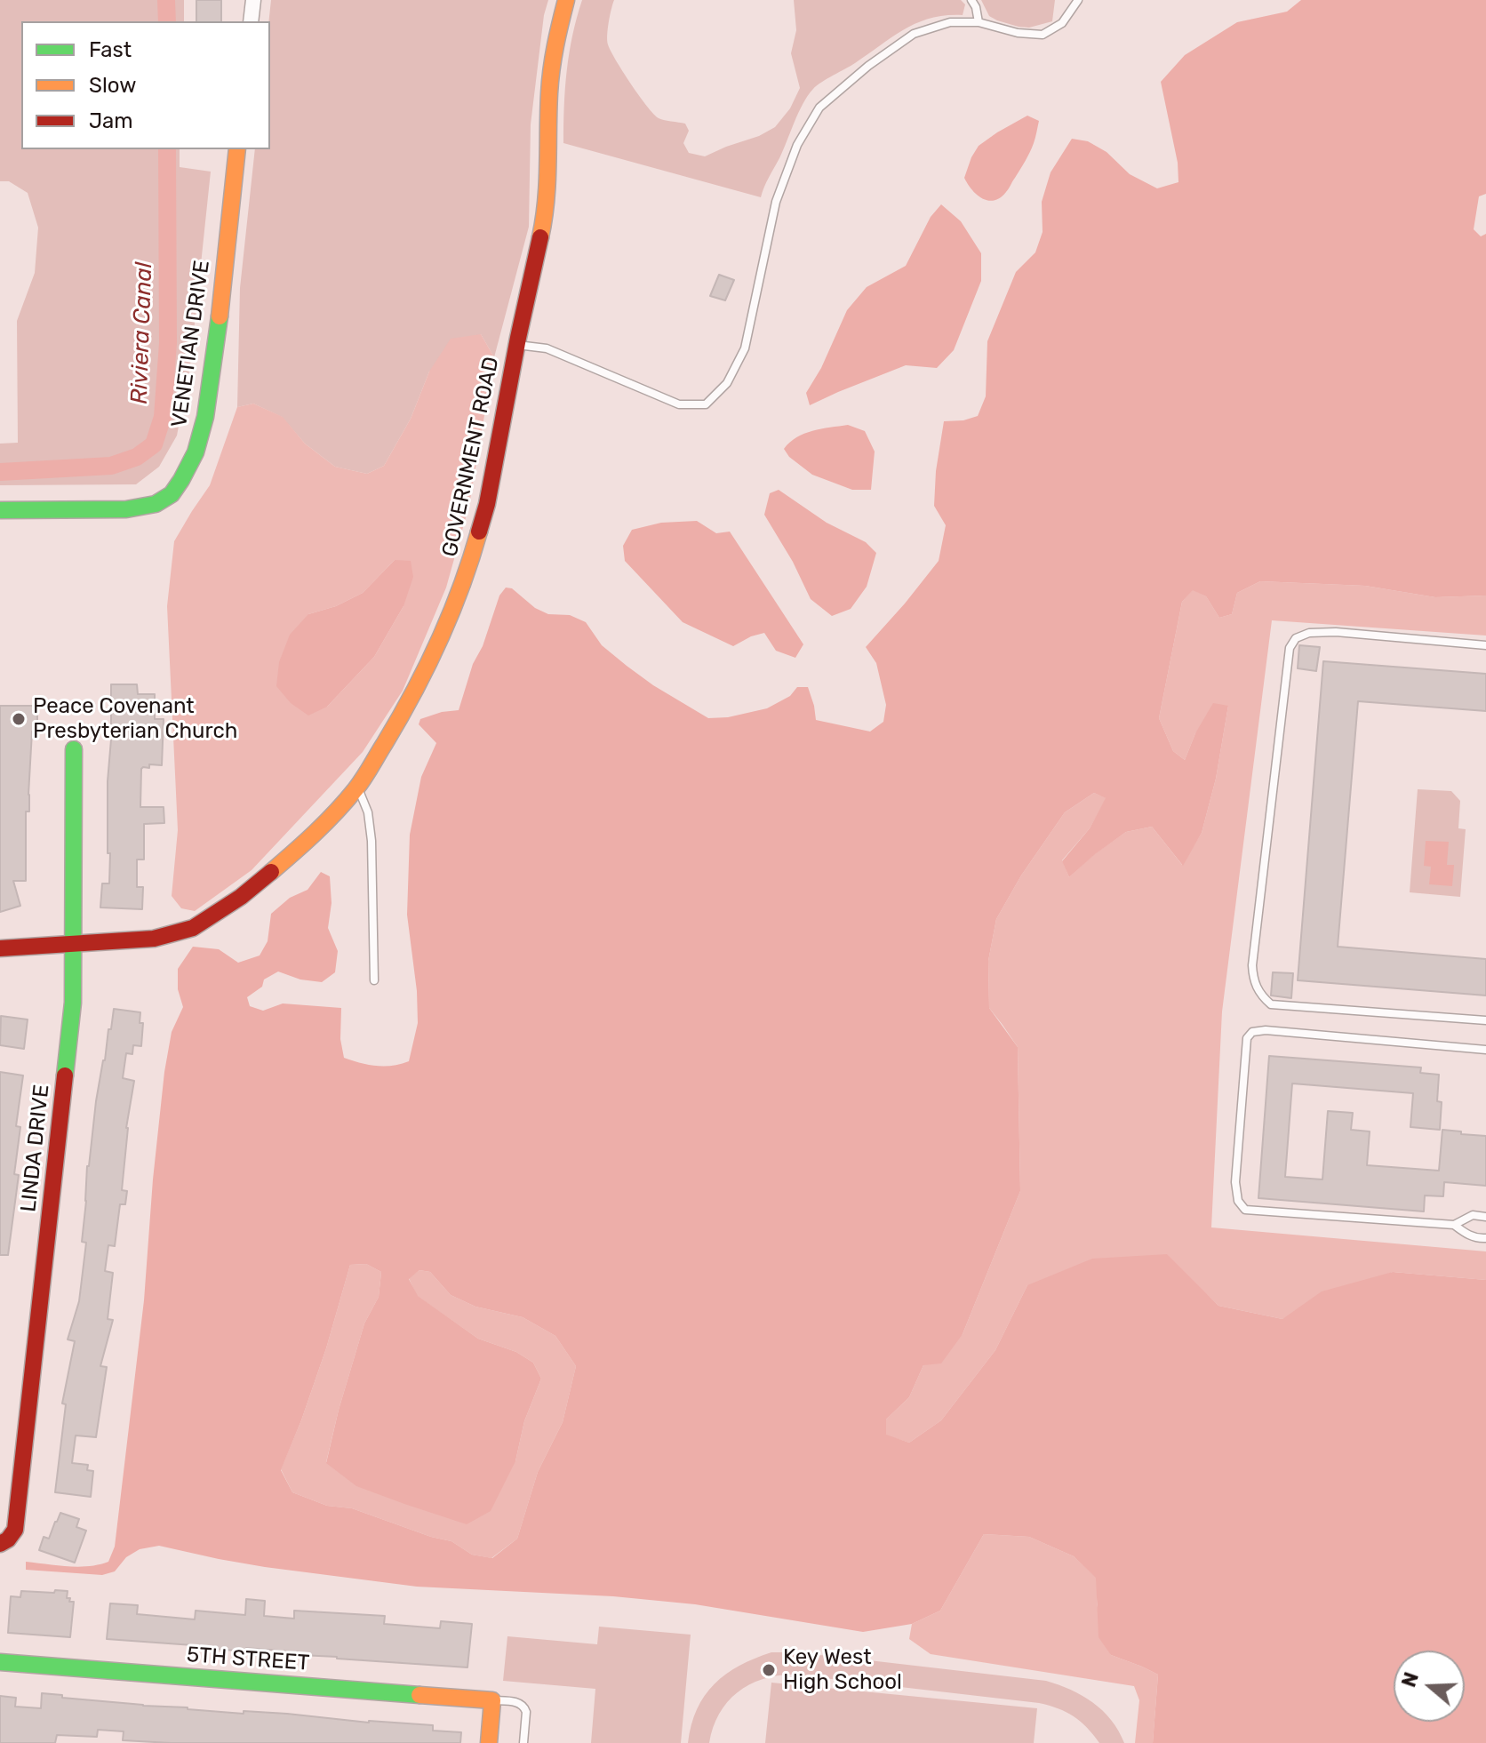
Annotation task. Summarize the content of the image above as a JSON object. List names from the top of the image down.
{
  "streets": {
    "street": [
      "VENETIAN DRIVE",
      "GOVERNMENT ROAD",
      "LINDA DRIVE",
      "5TH STREET"
    ]
  },
  "crossings": [
    ["GOVERNMENT ROAD", "LINDA DRIVE"]
  ],
  "water": ["Riviera Canal"],
  "places": ["Peace Covenant Presbyterian Church", "Key West High School"],
  "legend": ["Fast", "Slow", "Jam"],
  "north": "left"
}
